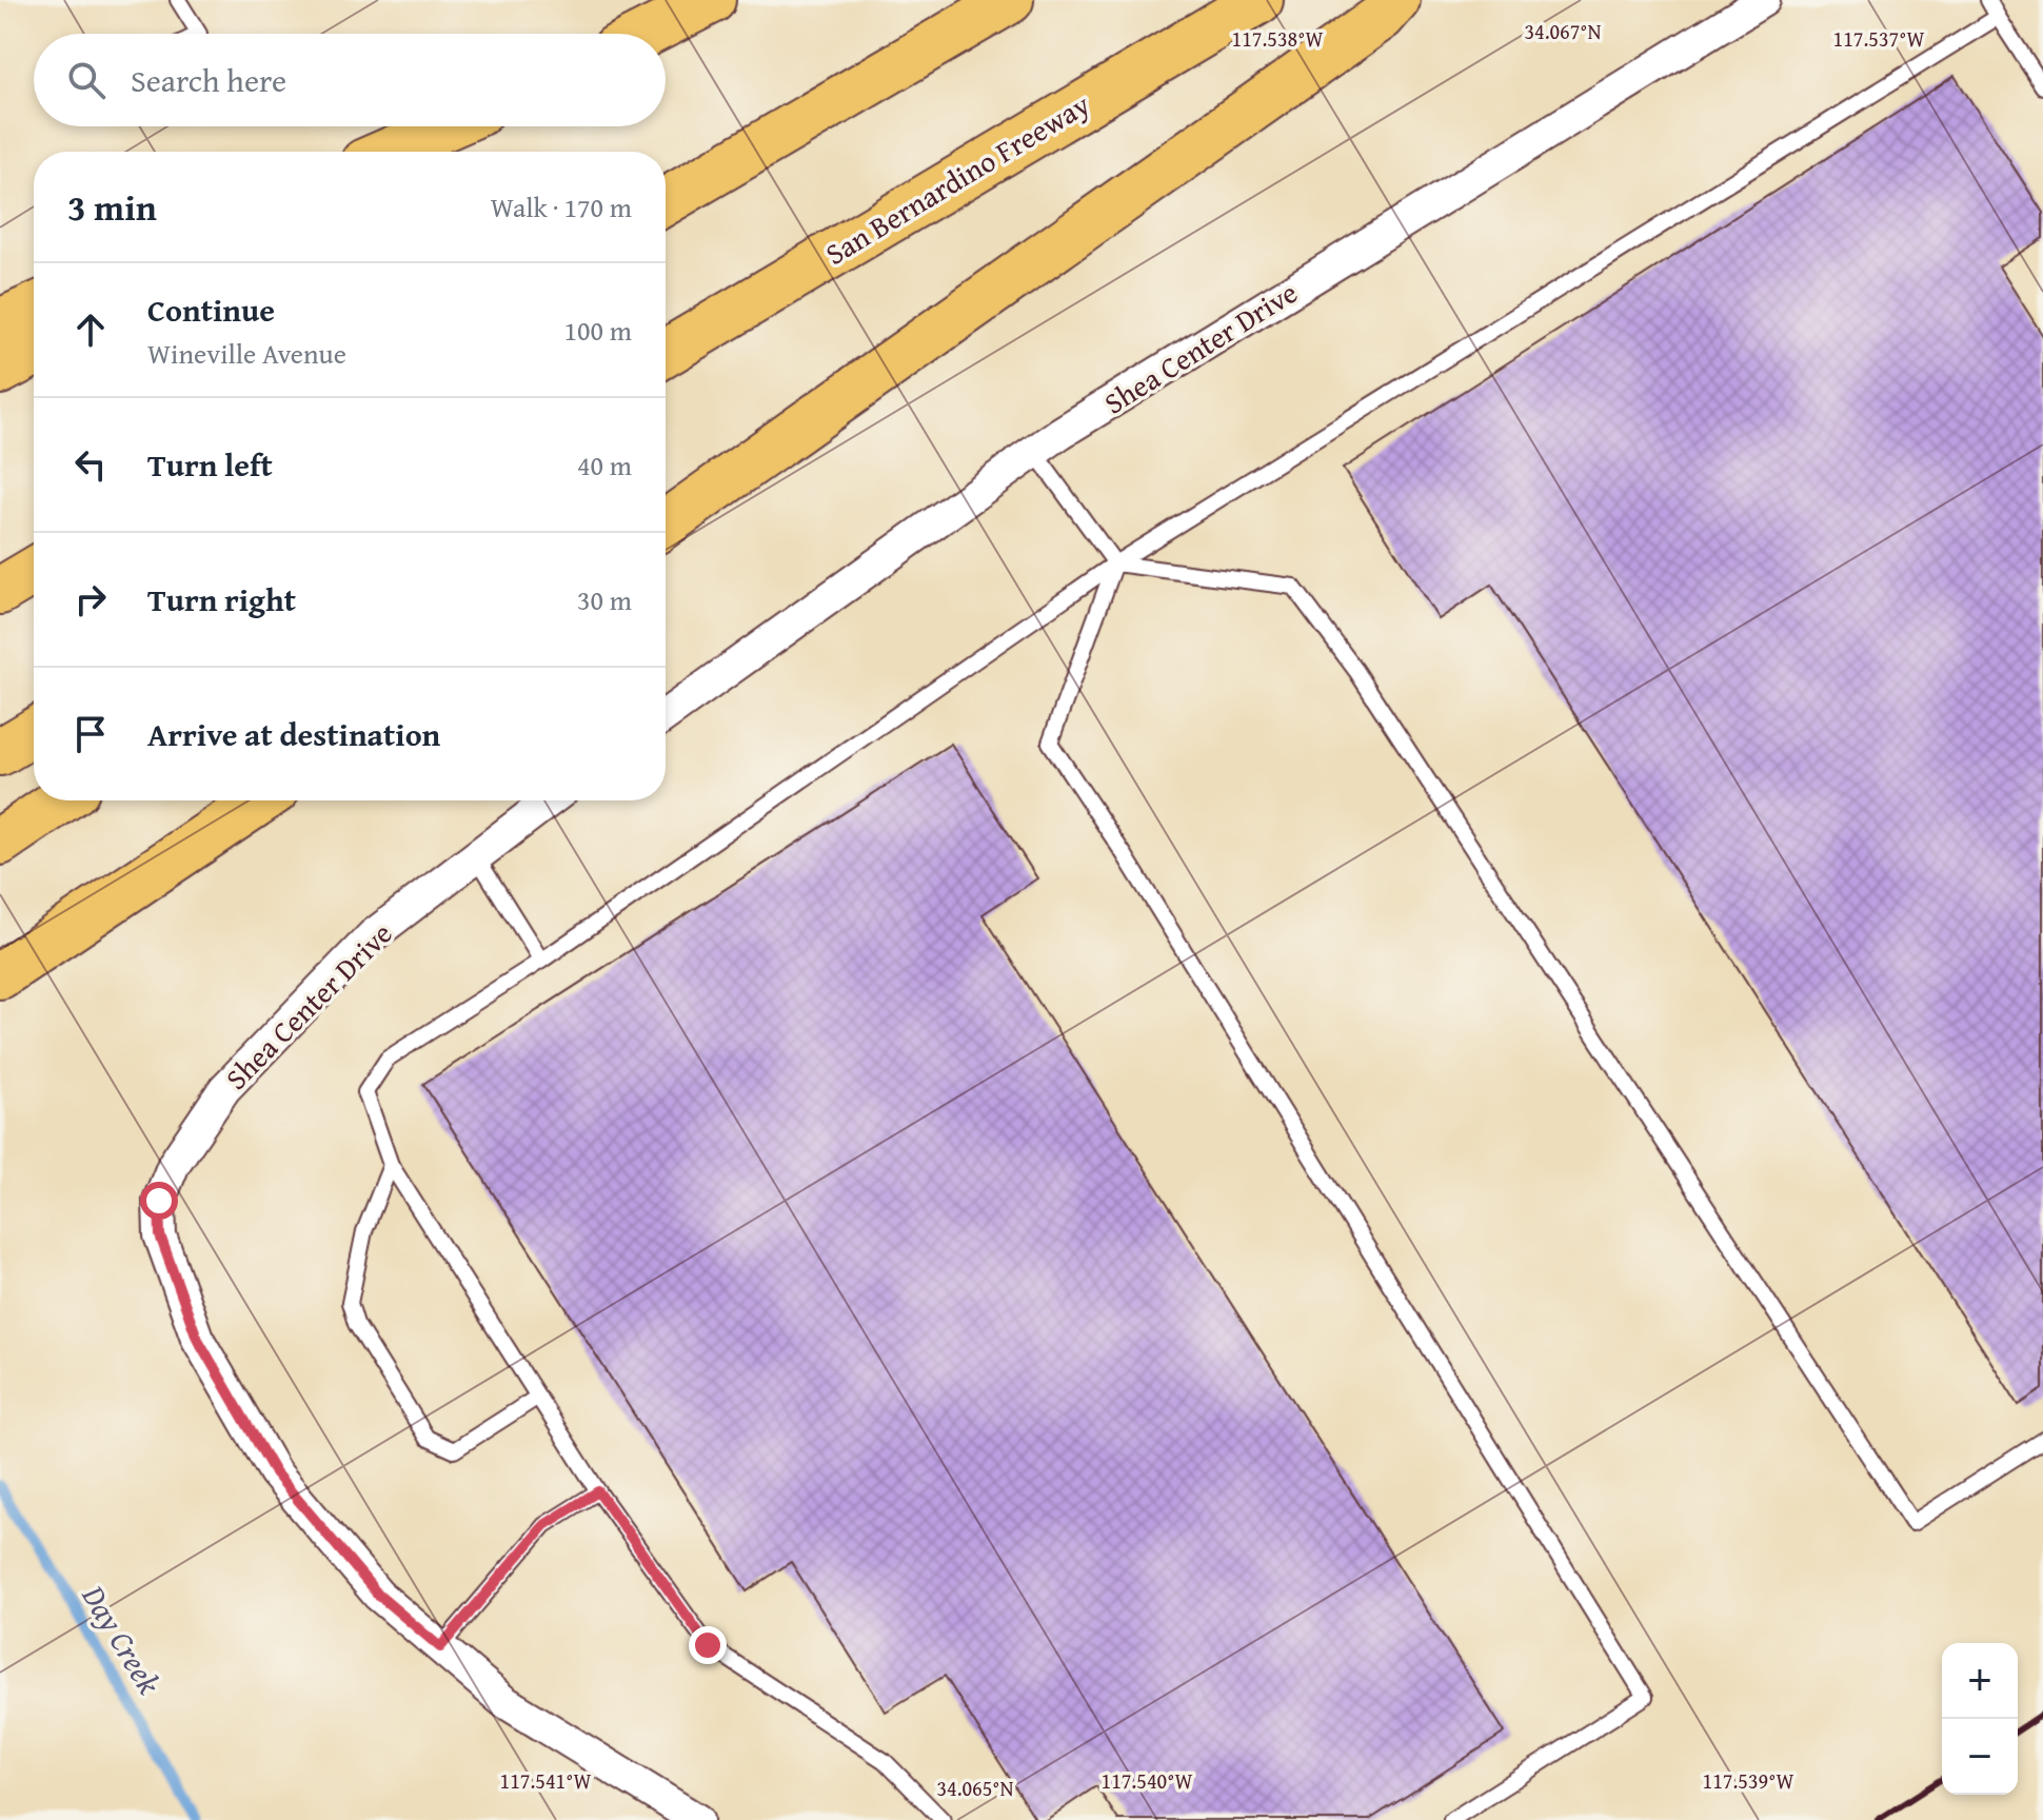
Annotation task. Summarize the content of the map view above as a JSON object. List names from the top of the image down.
{
  "streets": {
    "highway": ["San Bernardino Freeway"],
    "street": ["Shea Center Drive"]
  },
  "water": ["Day Creek"],
  "page": {
    "search": "Search here",
    "heading": ["3 min", "Walk · 170 m"],
    "list": [
      ["Continue", "Wineville Avenue", "100 m"],
      ["Turn left", "40 m"],
      ["Turn right", "30 m"],
      "Arrive at destination"
    ],
    "map_buttons": ["+", "−"]
  },
  "coordinates": [
    "34.067°N",
    "117.537°W",
    "117.538°W",
    "117.541°W",
    "117.540°W",
    "117.539°W",
    "34.065°N"
  ]
}
